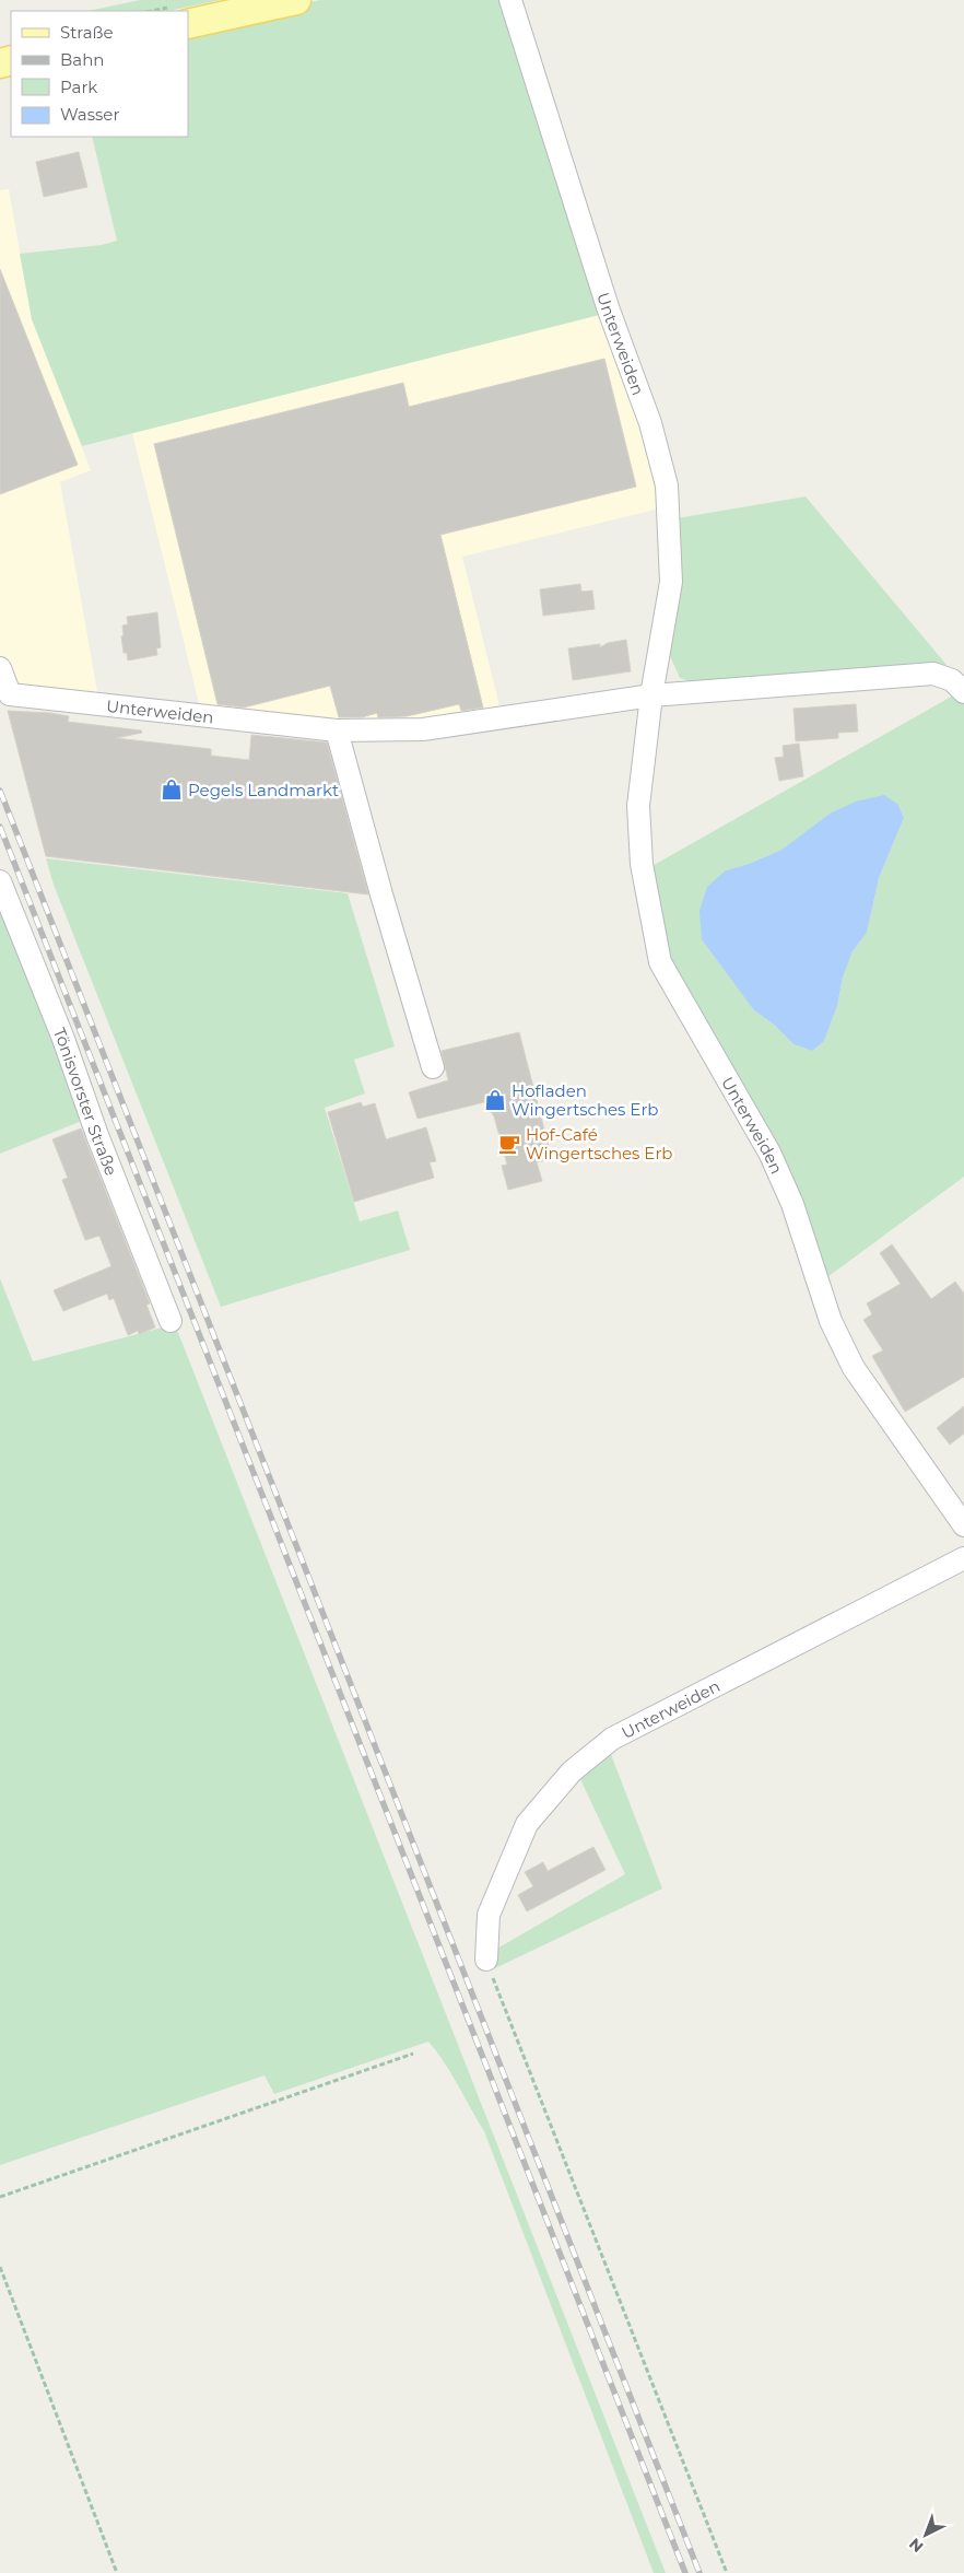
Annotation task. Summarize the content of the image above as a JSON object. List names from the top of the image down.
{
  "streets": {
    "street": ["Unterweiden", "Tönisvorster Straße"]
  },
  "places": {
    "shop": ["Pegels Landmarkt", "Hofladen Wingertsches Erb"],
    "cafe": ["Hof-Café Wingertsches Erb"]
  },
  "legend": [
    "Straße",
    "Bahn",
    "Park",
    "Wasser"
  ],
  "north": "bottom left"
}
